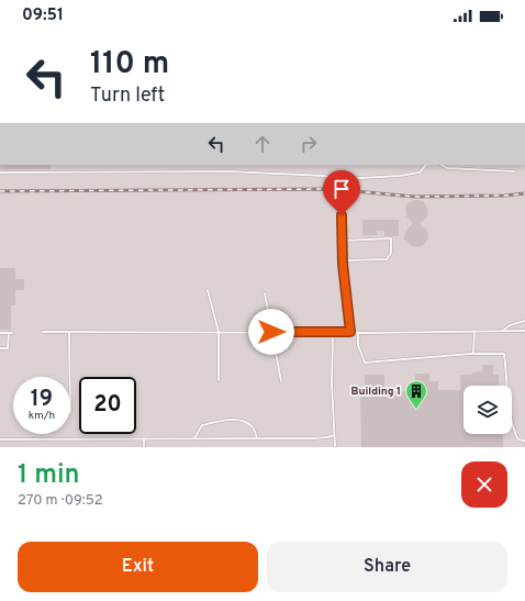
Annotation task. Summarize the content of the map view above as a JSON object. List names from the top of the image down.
{
  "places": {
    "building": ["Building 1"]
  },
  "page": {
    "status": "09:51",
    "turn": ["110 m", "Turn left"],
    "speed": "19 km/h",
    "limit": "20",
    "heading": ["1 min", "270 m · 09:52"],
    "buttons": ["Exit", "Share"]
  }
}
